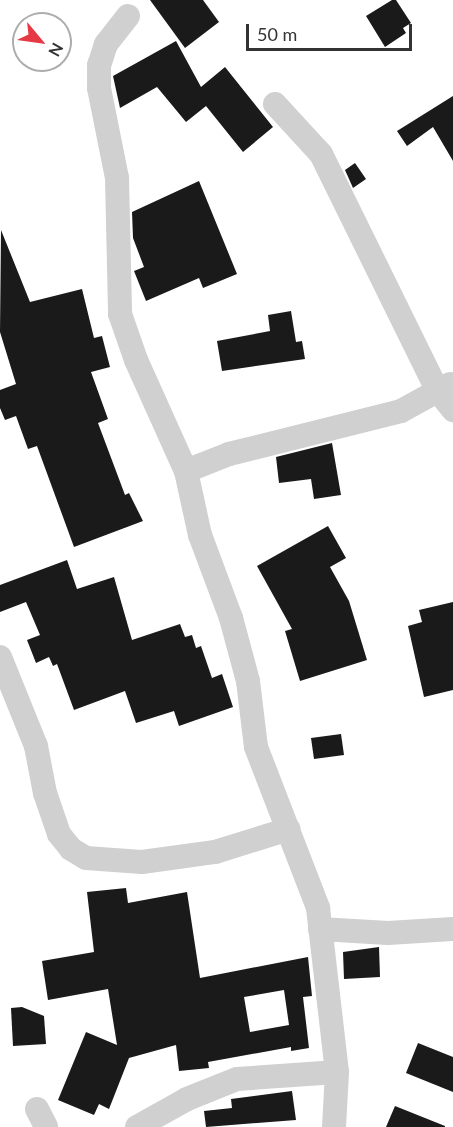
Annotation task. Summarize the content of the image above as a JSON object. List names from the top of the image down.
{
  "scale_bar": "50 m",
  "north": "bottom right"
}
